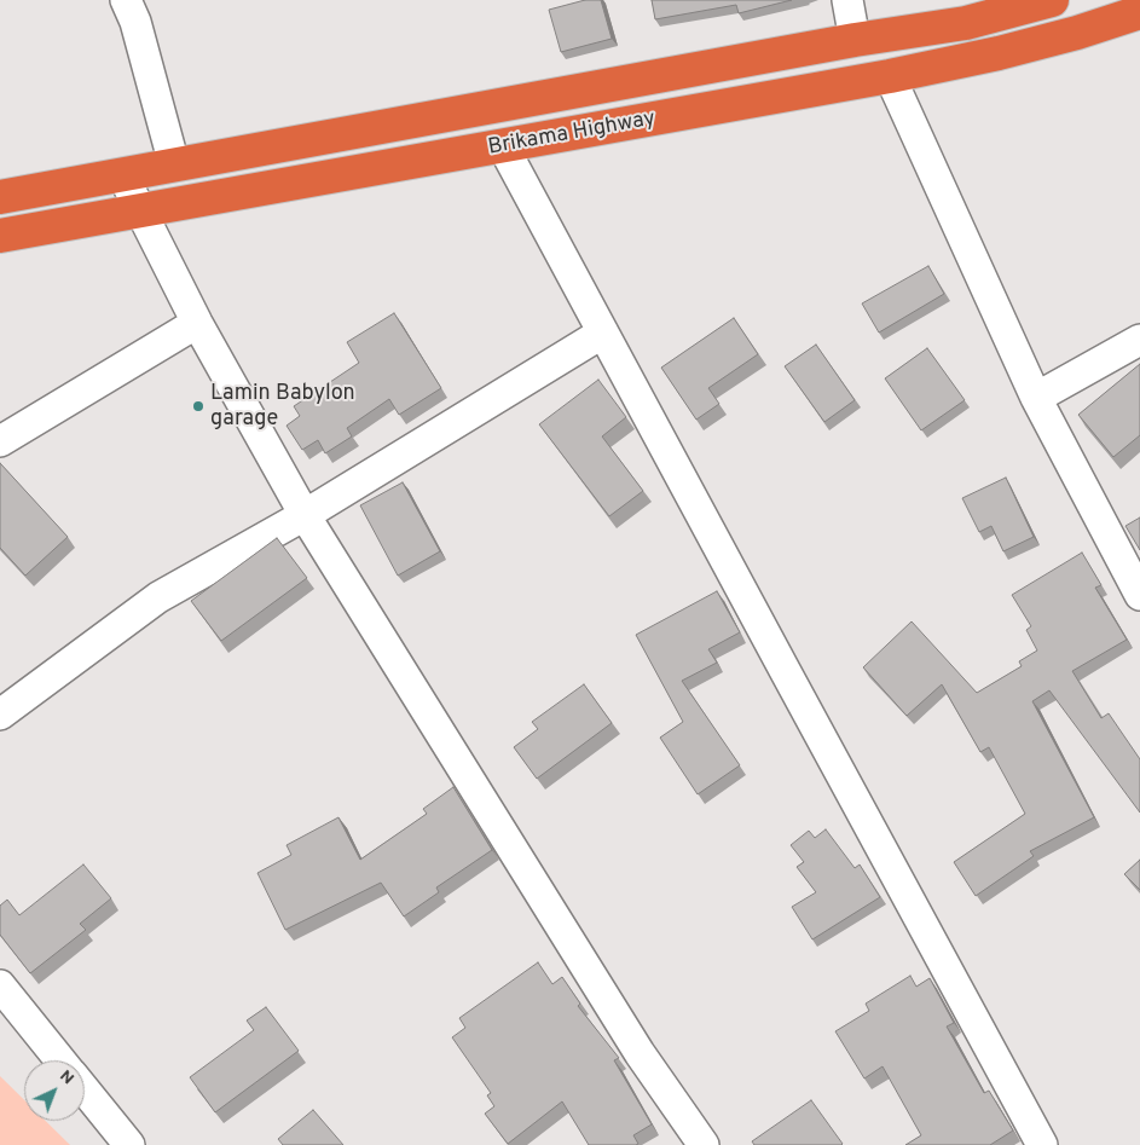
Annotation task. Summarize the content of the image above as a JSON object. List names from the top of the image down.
{
  "streets": {
    "highway": ["Brikama Highway"]
  },
  "places": ["Lamin Babylon garage"],
  "north": "top right"
}
